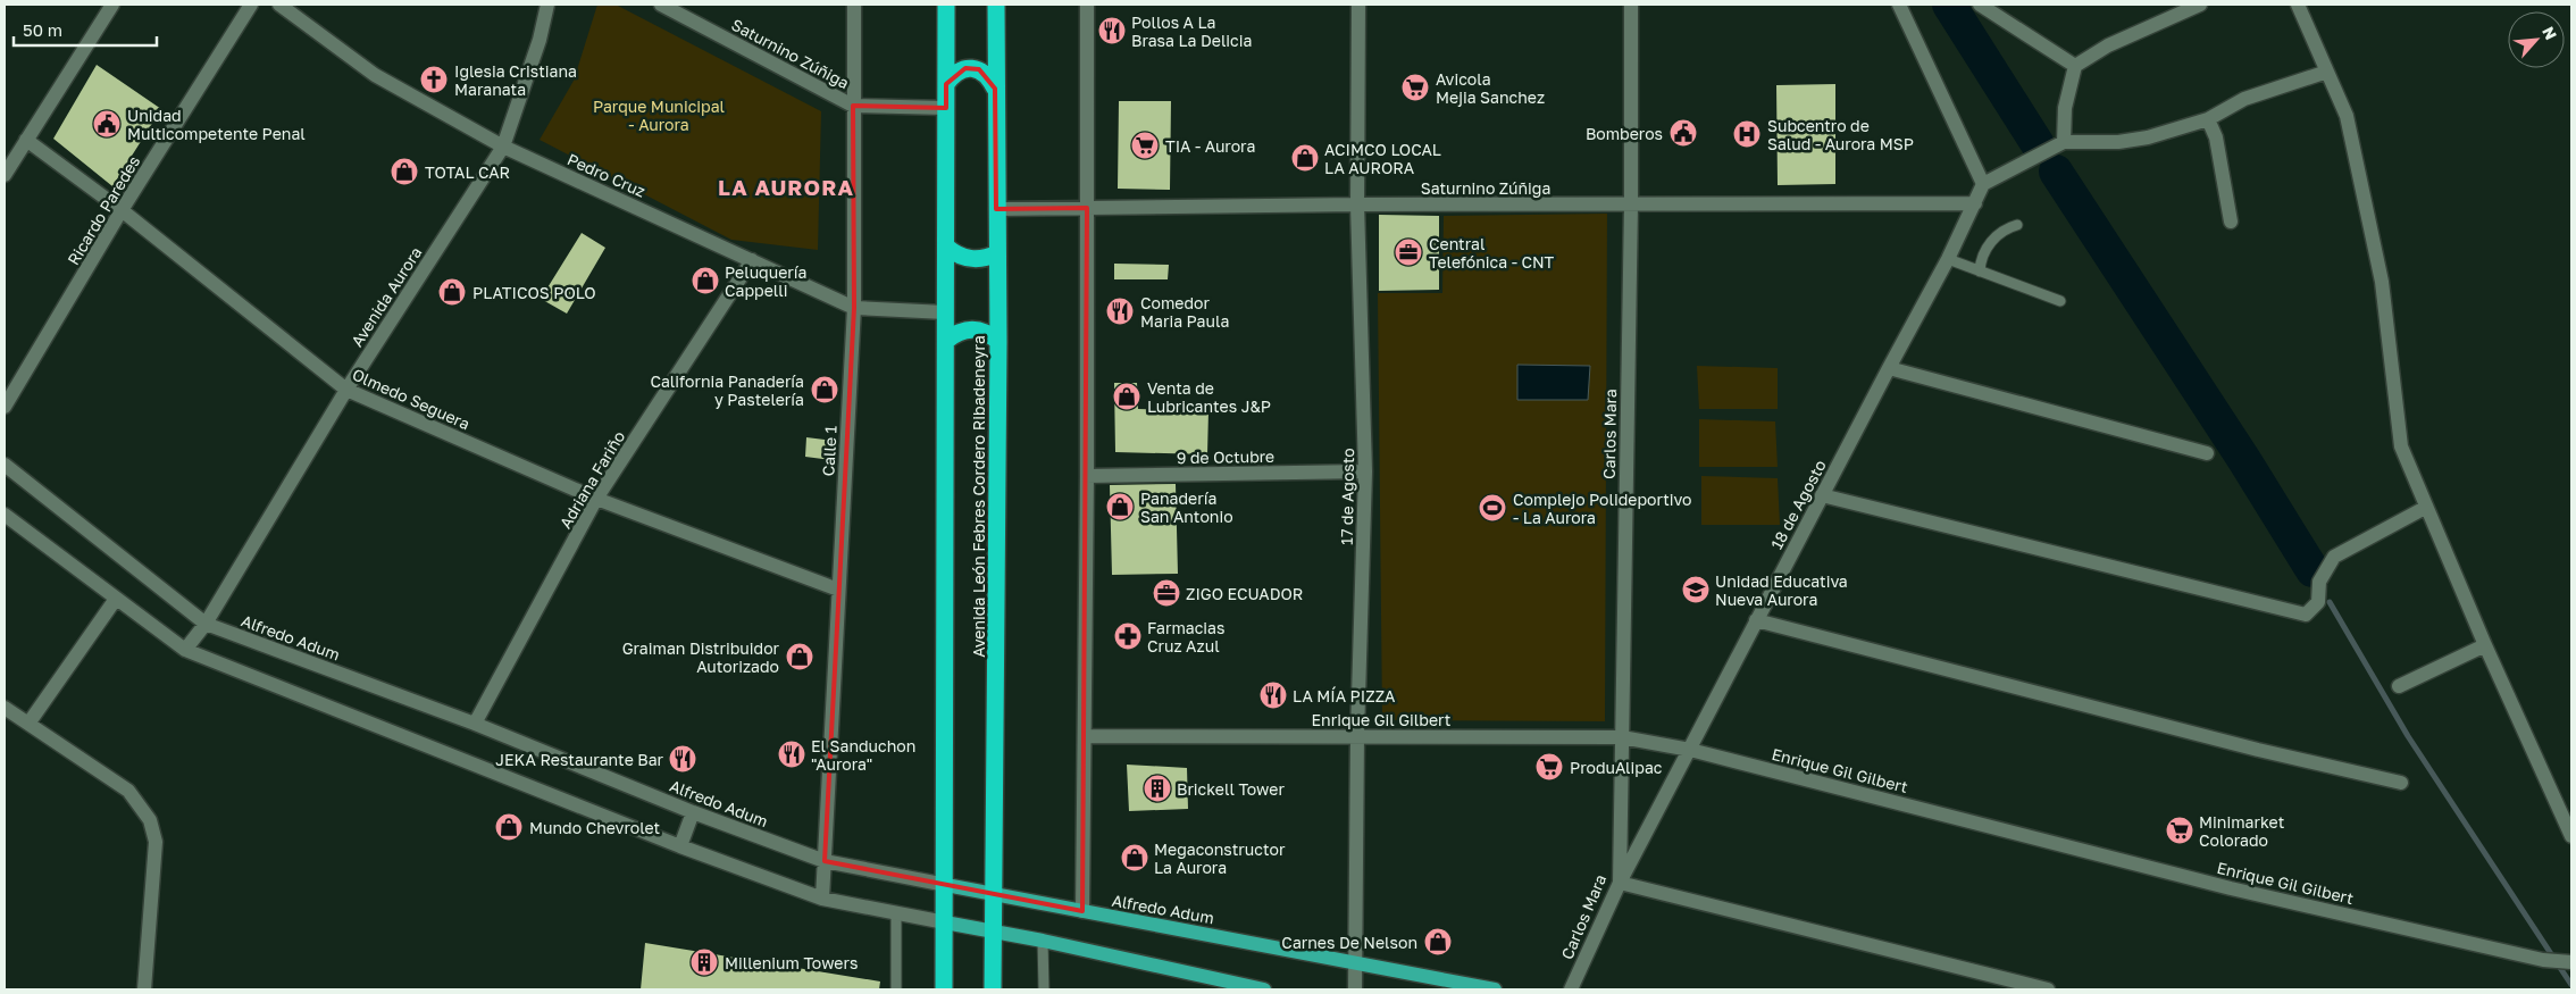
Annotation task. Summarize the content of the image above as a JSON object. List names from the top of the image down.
{
  "streets": {
    "highway": ["Avenida León Febres Cordero Ribadeneyra"],
    "main road": ["Alfredo Adum"],
    "street": [
      "Saturnino Zúñiga",
      "Pedro Cruz",
      "Ricardo Paredes",
      "Avenida Aurora",
      "Olmedo Seguera",
      "Carlos Mara",
      "Calle 1",
      "9 de Octubre",
      "Adriana Fariño",
      "17 de Agosto",
      "18 de Agosto",
      "Enrique Gil Gilbert"
    ]
  },
  "crossings": [
    ["Saturnino Zúñiga", "Carlos Mara"],
    ["Saturnino Zúñiga", "Calle 1"],
    ["Saturnino Zúñiga", "Avenida León Febres Cordero Ribadeneyra"],
    ["Saturnino Zúñiga", "17 de Agosto"],
    ["Saturnino Zúñiga", "18 de Agosto"],
    ["Pedro Cruz", "Avenida Aurora"],
    ["Pedro Cruz", "Calle 1"],
    ["Pedro Cruz", "Adriana Fariño"],
    ["Pedro Cruz", "Avenida León Febres Cordero Ribadeneyra"],
    ["Ricardo Paredes", "Olmedo Seguera"],
    ["Avenida Aurora", "Olmedo Seguera"],
    ["Avenida Aurora", "Alfredo Adum"],
    ["Olmedo Seguera", "Calle 1"],
    ["Olmedo Seguera", "Adriana Fariño"],
    ["Carlos Mara", "18 de Agosto"],
    ["Carlos Mara", "Enrique Gil Gilbert"],
    ["Calle 1", "Alfredo Adum"],
    ["9 de Octubre", "17 de Agosto"],
    ["Adriana Fariño", "Alfredo Adum"],
    ["Avenida León Febres Cordero Ribadeneyra", "Alfredo Adum"],
    ["17 de Agosto", "Alfredo Adum"],
    ["17 de Agosto", "Enrique Gil Gilbert"],
    ["18 de Agosto", "Enrique Gil Gilbert"]
  ],
  "districts": ["LA AURORA"],
  "parks": ["Parque Municipal - Aurora"],
  "places": {
    "restaurant": [
      "Pollos A La Brasa La Delicia",
      "Comedor Maria Paula",
      "LA MÍA PIZZA",
      "El Sanduchon \"Aurora\"",
      "JEKA Restaurante Bar"
    ],
    "church": ["Iglesia Cristiana Maranata"],
    "supermarket": [
      "Avicola Mejia Sanchez",
      "TIA - Aurora",
      "ProduAlipac",
      "Minimarket Colorado"
    ],
    "public building": ["Unidad Multicompetente Penal", "Bomberos"],
    "hospital": ["Subcentro de Salud - Aurora MSP"],
    "shop": [
      "ACIMCO LOCAL LA AURORA",
      "TOTAL CAR",
      "Peluquería Cappelli",
      "PLATICOS POLO",
      "California Panadería y Pastelería",
      "Venta de Lubricantes J&P",
      "Panadería San Antonio",
      "Graiman Distribuidor Autorizado",
      "Mundo Chevrolet",
      "Megaconstructor La Aurora",
      "Carnes De Nelson"
    ],
    "office": ["Central Telefónica - CNT", "ZIGO ECUADOR"],
    "sports": ["Complejo Polideportivo - La Aurora"],
    "school or university": ["Unidad Educativa Nueva Aurora"],
    "pharmacy": ["Farmacias Cruz Azul"],
    "building": ["Brickell Tower", "Millenium Towers"]
  },
  "scale_bar": "50 m",
  "north": "top right"
}
